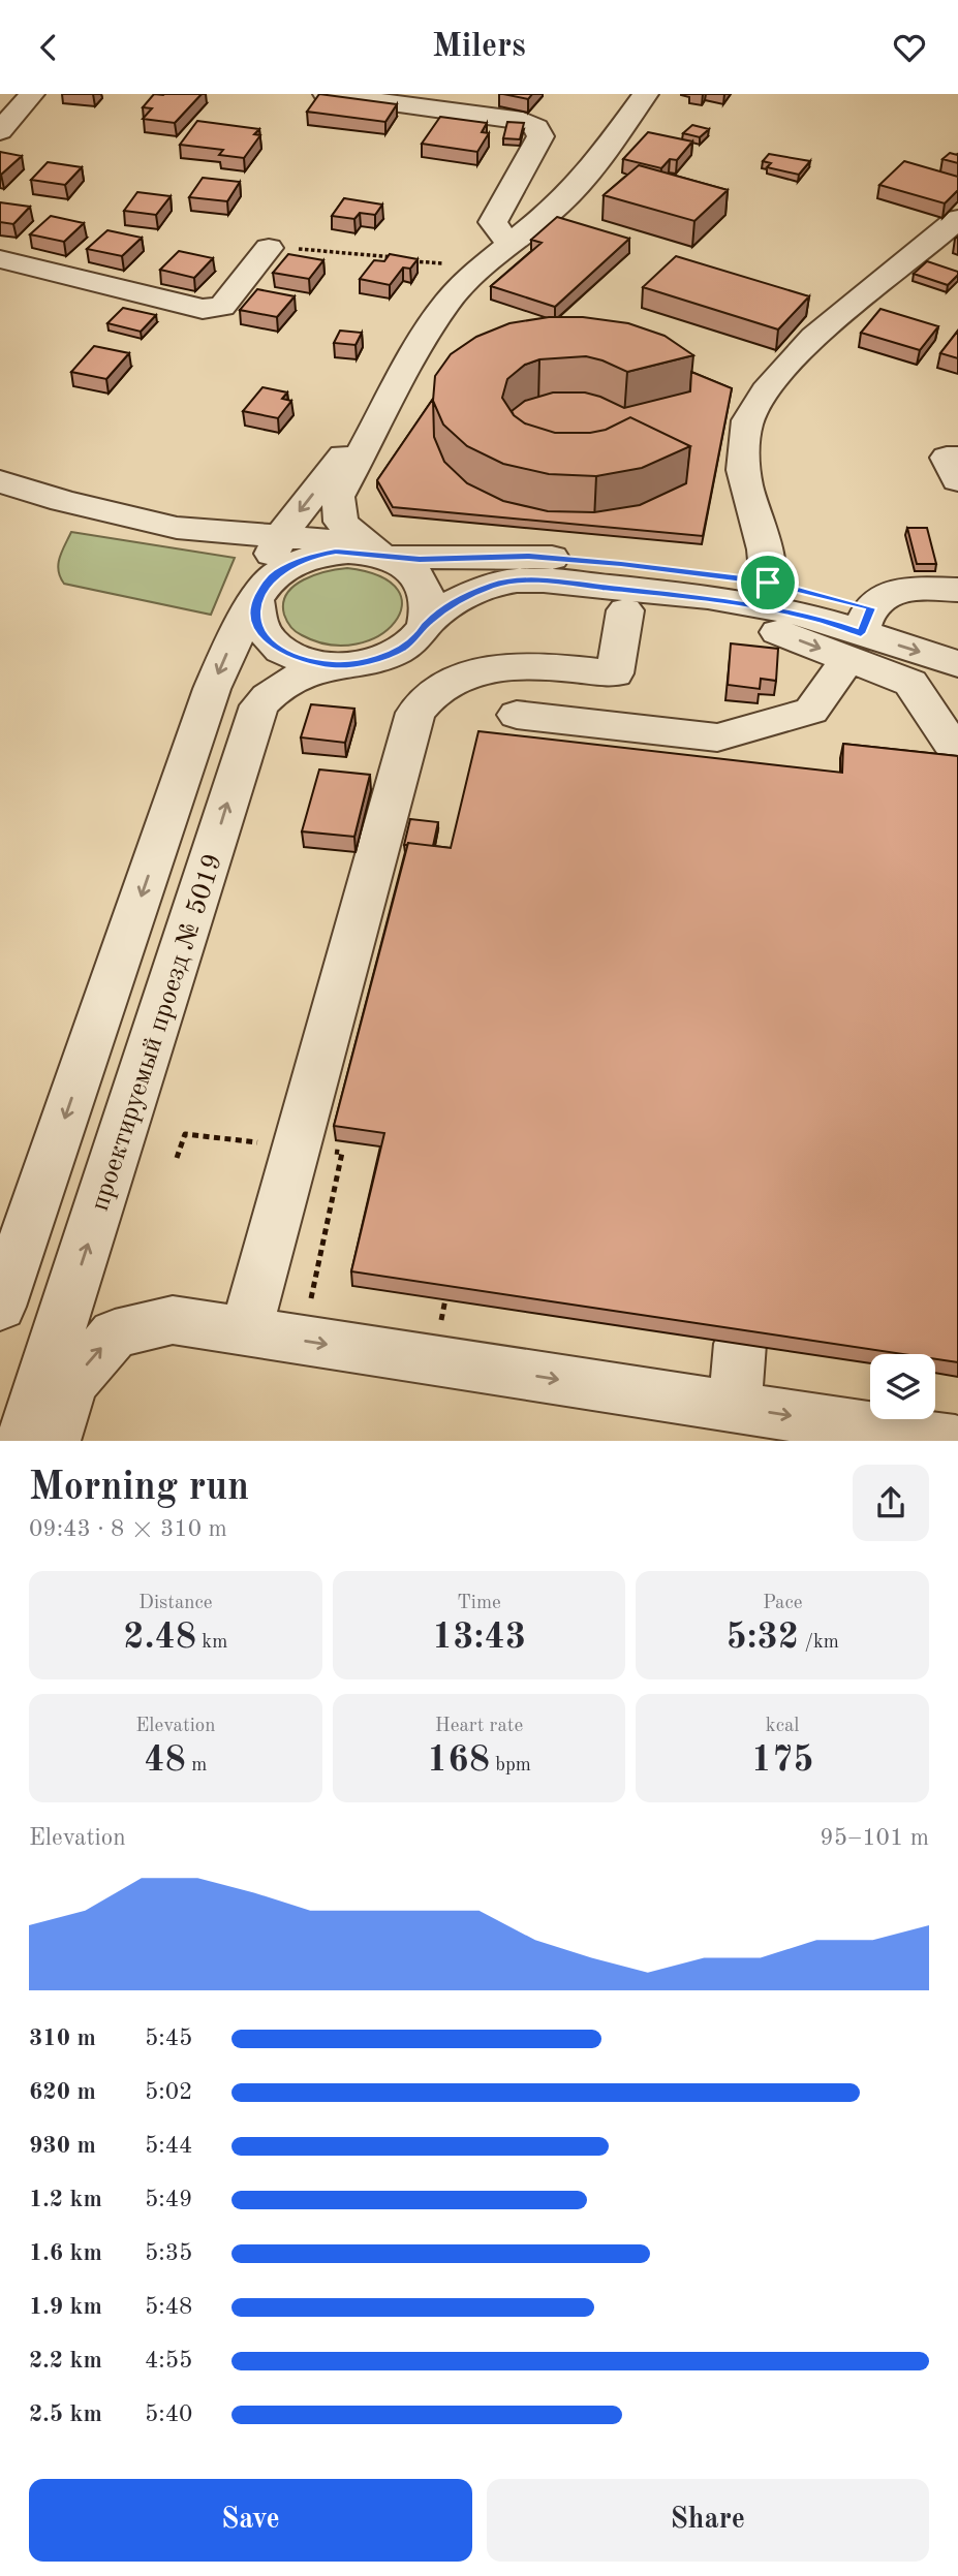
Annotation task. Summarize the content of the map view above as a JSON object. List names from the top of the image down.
{
  "streets": {
    "street": ["проектируемый проезд № 5019"]
  },
  "page": {
    "header": "Milers",
    "heading": ["Morning run", "09:43 · 8 × 310 m"],
    "stats": [
      ["Distance", "2.48 km"],
      ["Time", "13:43"],
      ["Pace", "5:32 /km"],
      ["Elevation", "48 m"],
      ["Heart rate", "168 bpm"],
      ["kcal", "175"]
    ],
    "chart": ["Elevation", "95–101 m"],
    "list": [
      {
        "name": "310 m",
        "note": "5:45"
      },
      {
        "name": "620 m",
        "note": "5:02"
      },
      {
        "name": "930 m",
        "note": "5:44"
      },
      {
        "name": "1.2 km",
        "note": "5:49"
      },
      {
        "name": "1.6 km",
        "note": "5:35"
      },
      {
        "name": "1.9 km",
        "note": "5:48"
      },
      {
        "name": "2.2 km",
        "note": "4:55"
      },
      {
        "name": "2.5 km",
        "note": "5:40"
      }
    ],
    "buttons": ["Save", "Share"]
  }
}
